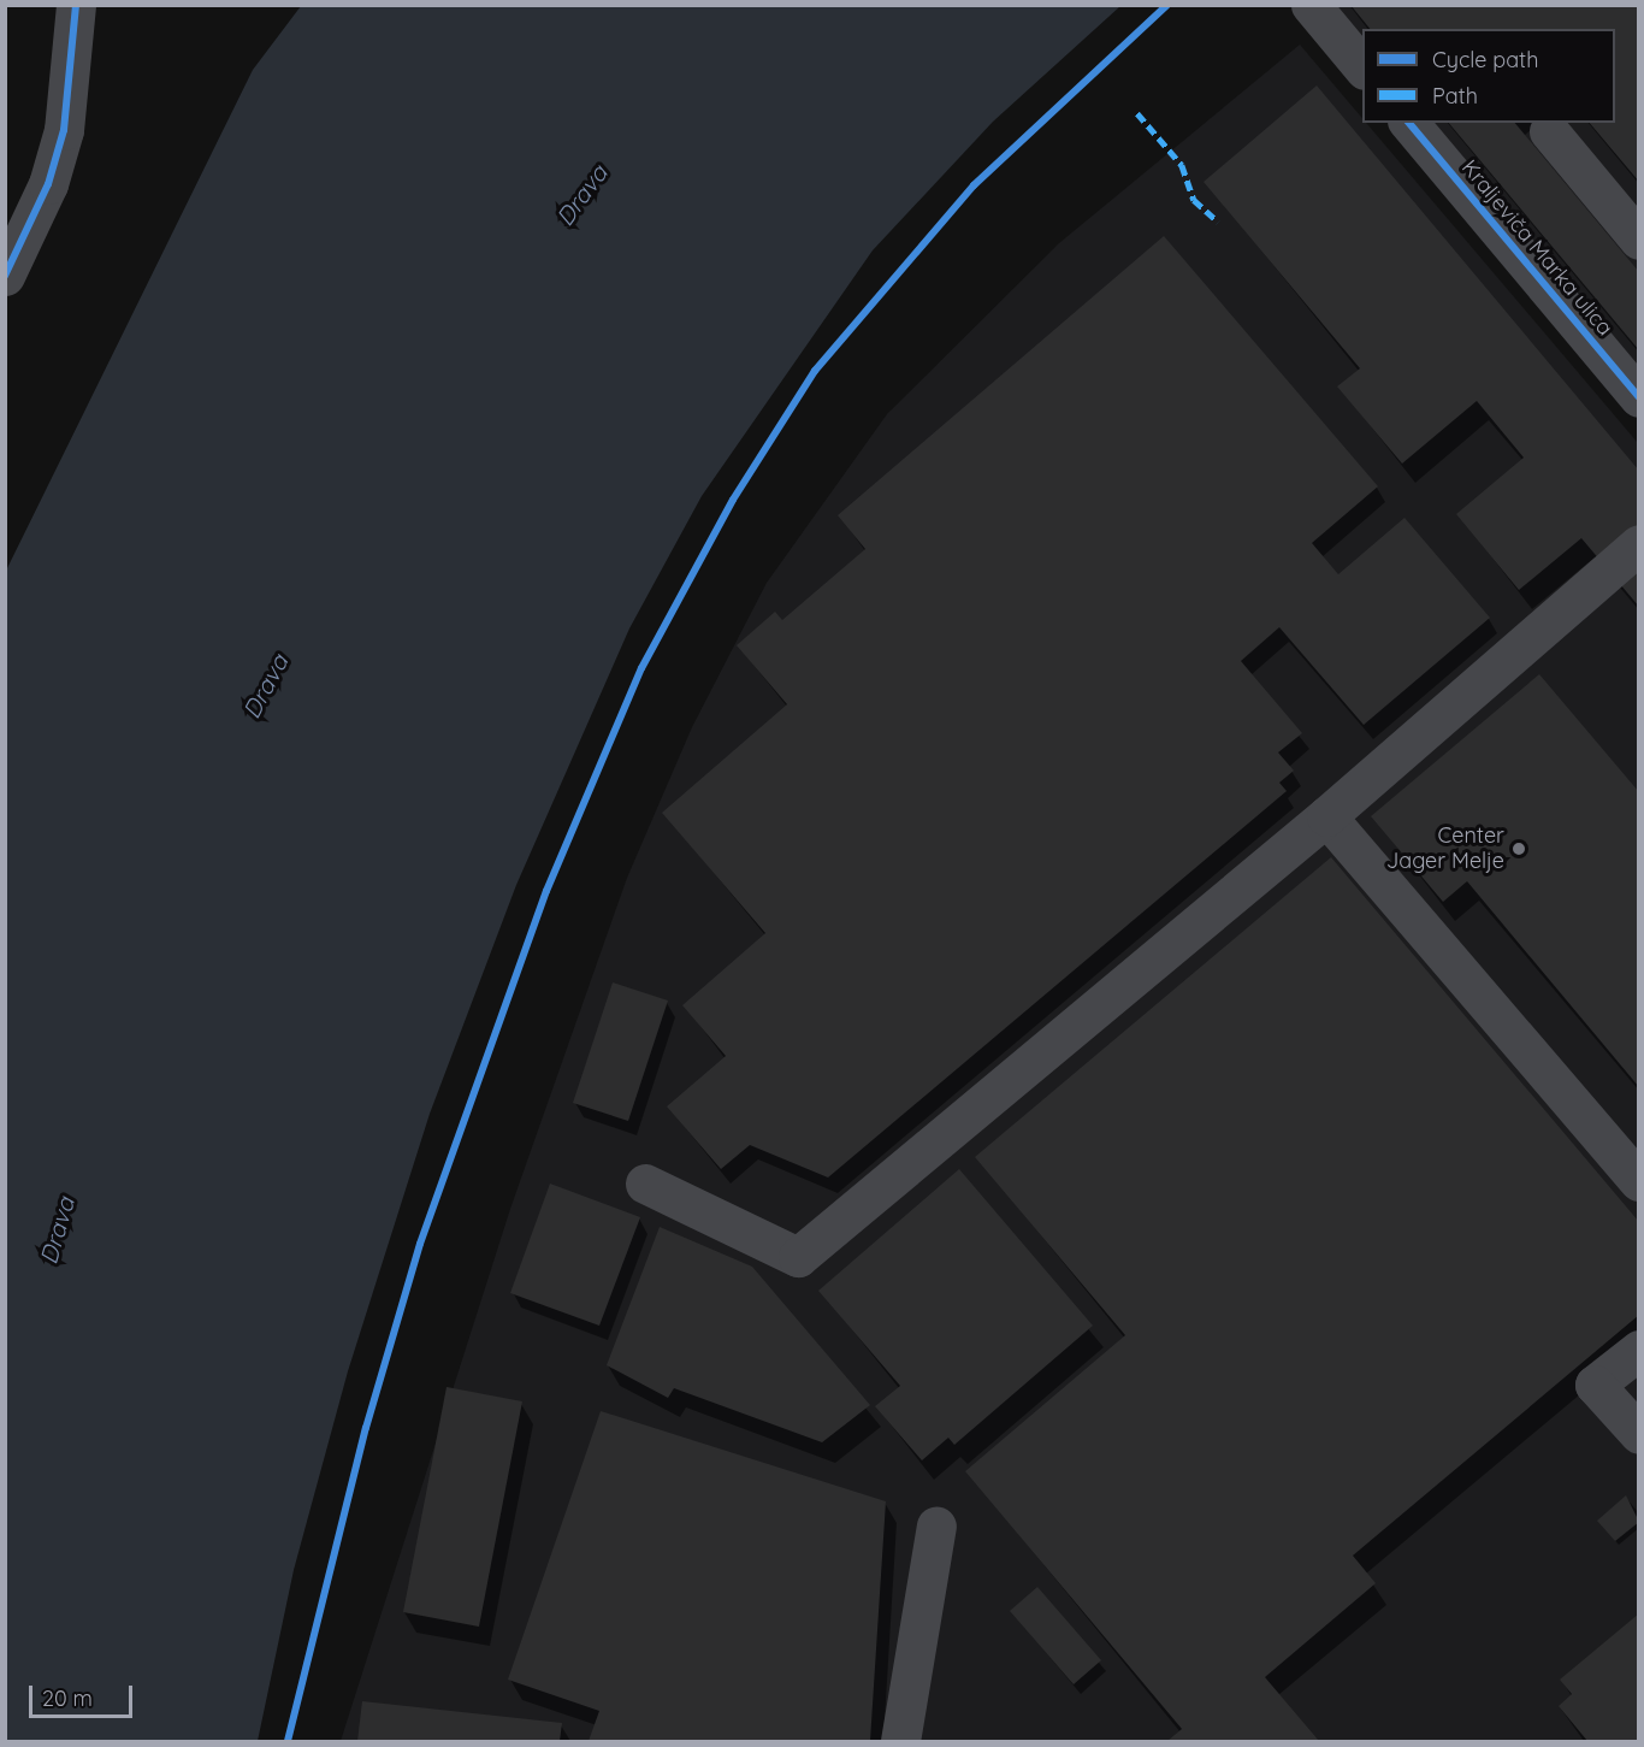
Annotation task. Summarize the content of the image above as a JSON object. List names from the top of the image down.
{
  "streets": {
    "street": ["Kraljeviča Marka ulica"]
  },
  "water": ["Drava"],
  "places": ["Center Jager Melje"],
  "legend": ["Cycle path", "Path"],
  "scale_bar": "20 m"
}
